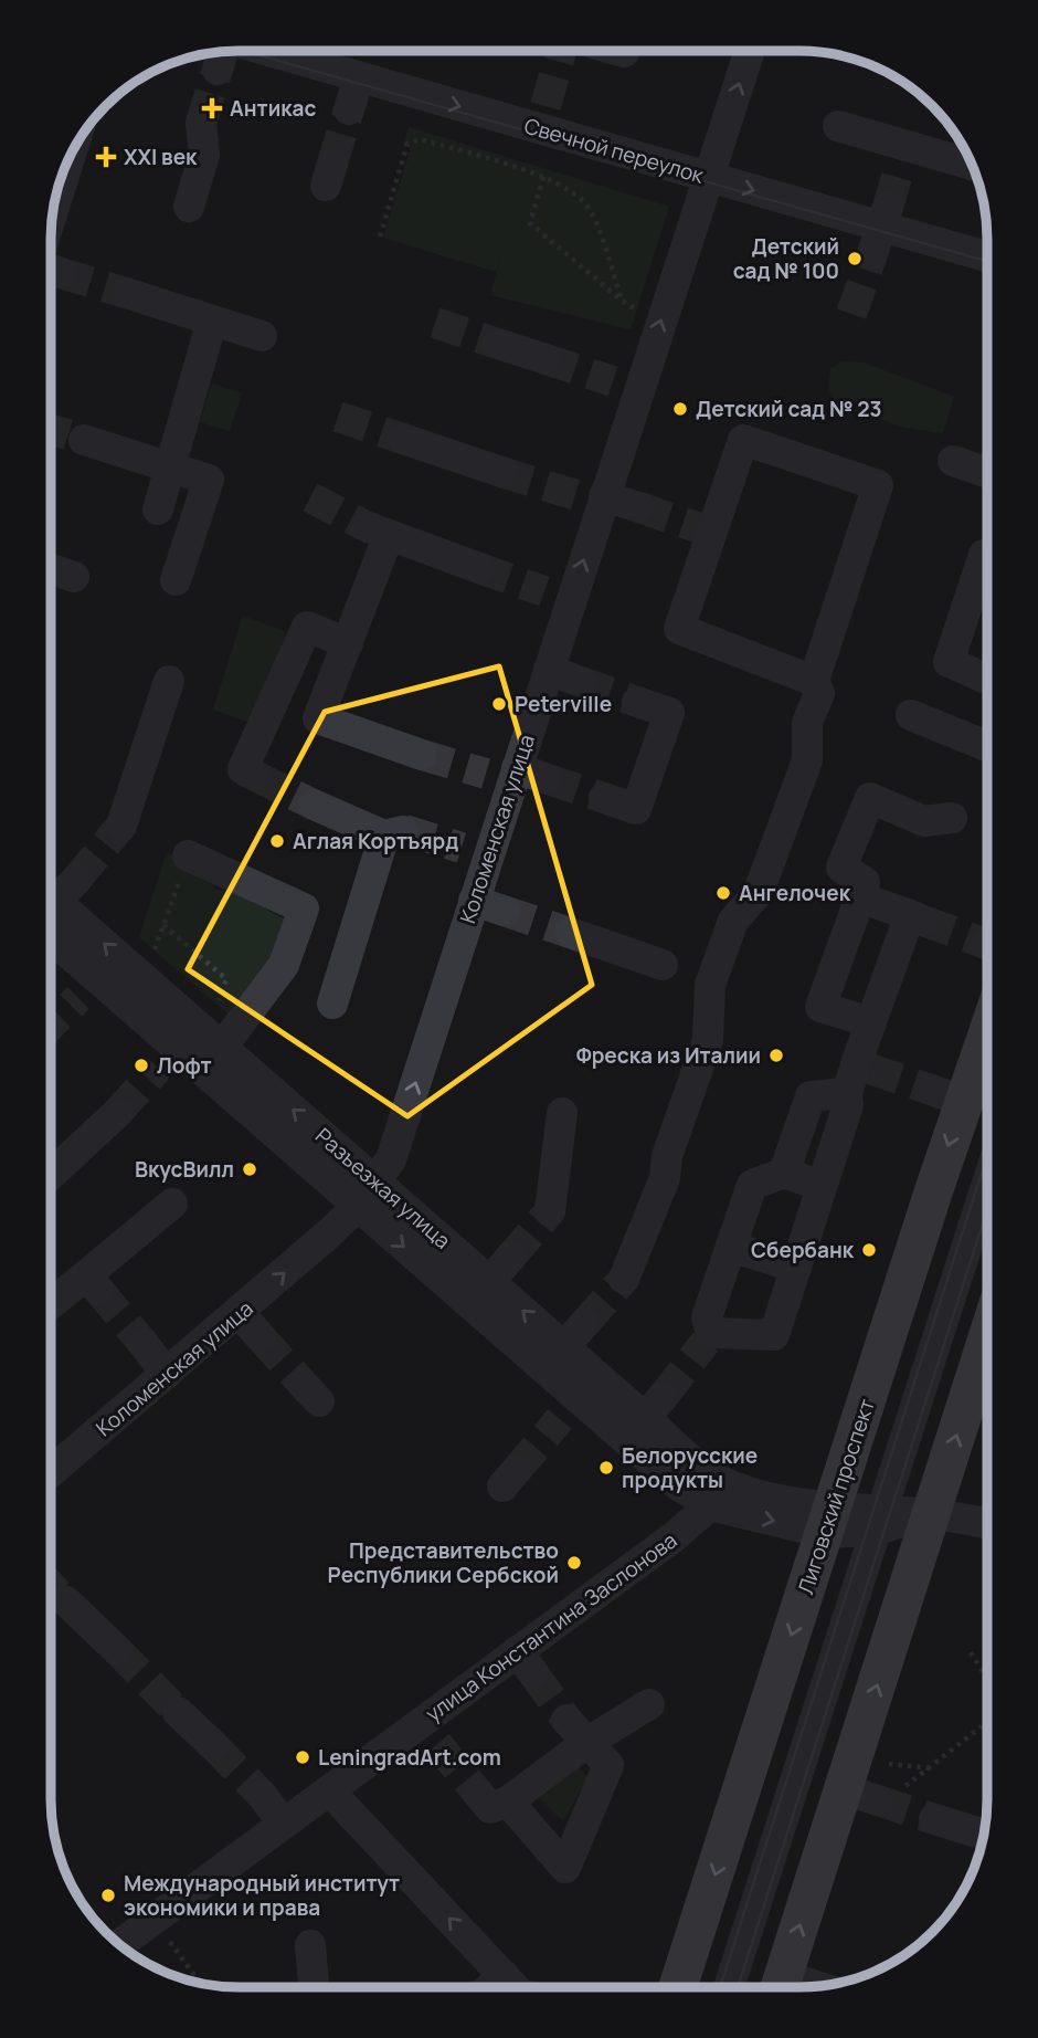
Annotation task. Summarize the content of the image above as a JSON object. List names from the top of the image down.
{
  "streets": {
    "main road": ["Лиговский проспект"],
    "street": [
      "Свечной переулок",
      "Коломенская улица",
      "Разъезжая улица",
      "улица Константина Заслонова"
    ]
  },
  "crossings": [
    ["Свечной переулок", "Коломенская улица"],
    ["Коломенская улица", "Разъезжая улица"],
    ["Разъезжая улица", "улица Константина Заслонова"]
  ],
  "one_way": ["Свечной переулок"],
  "places": {
    "health": ["Антикас", "XXI век"],
    "other": [
      "Детский сад № 100",
      "Детский сад № 23",
      "Peterville",
      "Аглая Кортъярд",
      "Ангелочек",
      "Фреска из Италии",
      "Лофт",
      "ВкусВилл",
      "Сбербанк",
      "Белорусские продукты",
      "Представительство Республики Сербской",
      "LeningradArt.com",
      "Международный институт экономики и права"
    ]
  }
}
